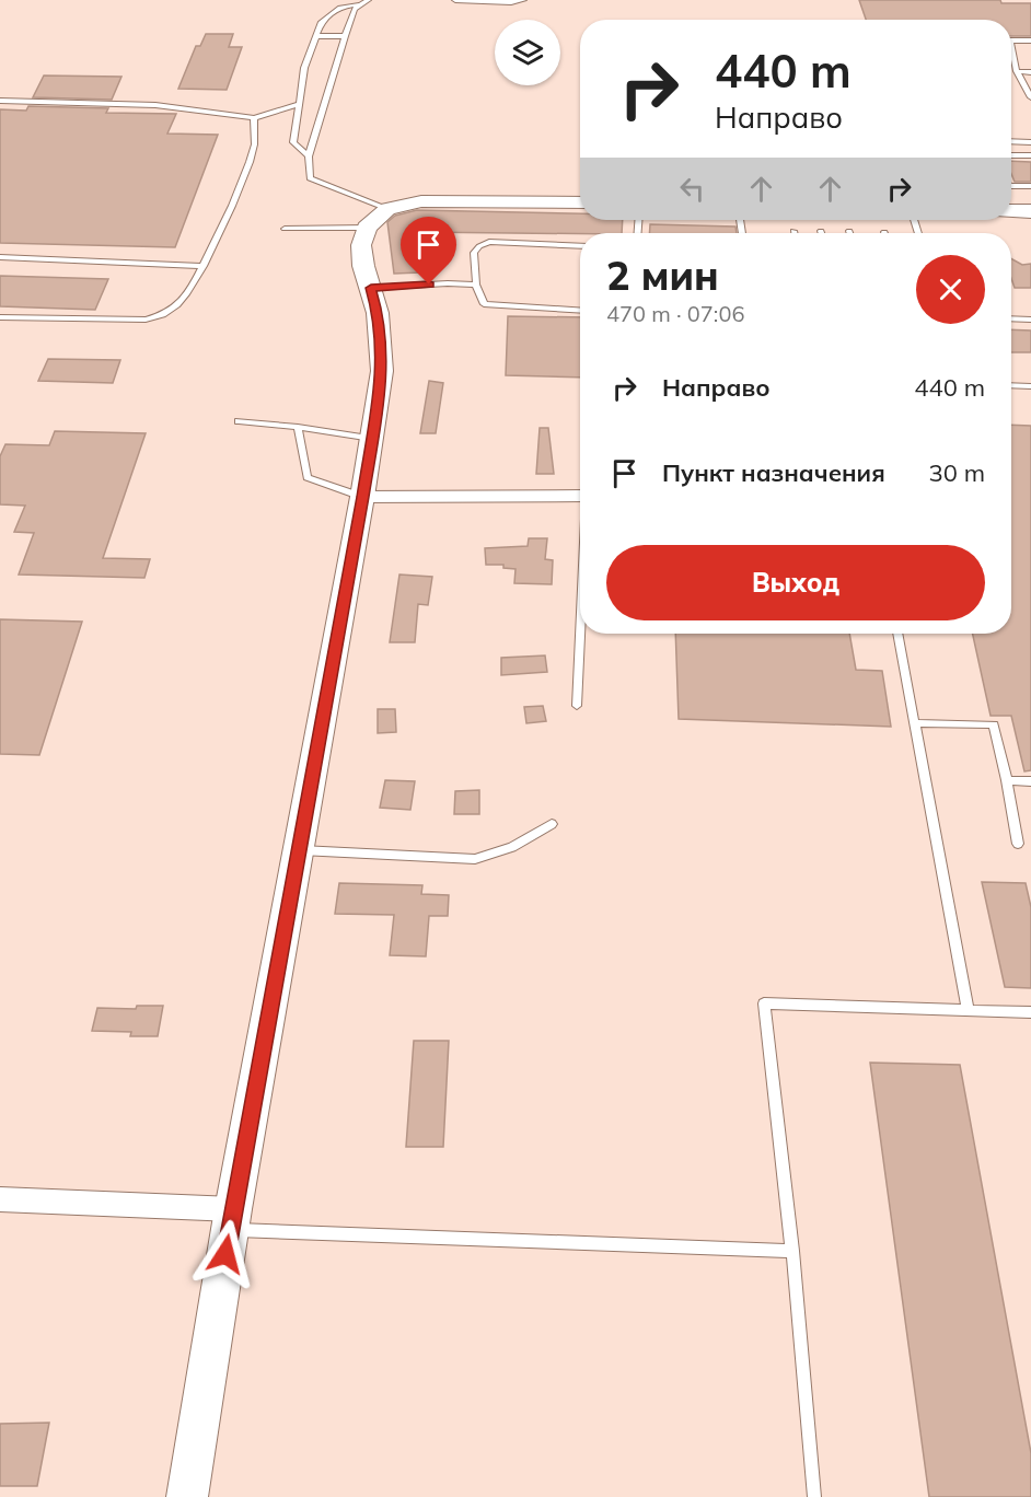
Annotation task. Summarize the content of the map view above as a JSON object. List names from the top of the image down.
{
  "page": {
    "turn": ["440 m", "Направо"],
    "heading": ["2 мин", "470 m · 07:06"],
    "list": [
      {
        "name": "Направо",
        "value": "440 m"
      },
      {
        "name": "Пункт назначения",
        "value": "30 m"
      }
    ],
    "buttons": "Выход"
  }
}
